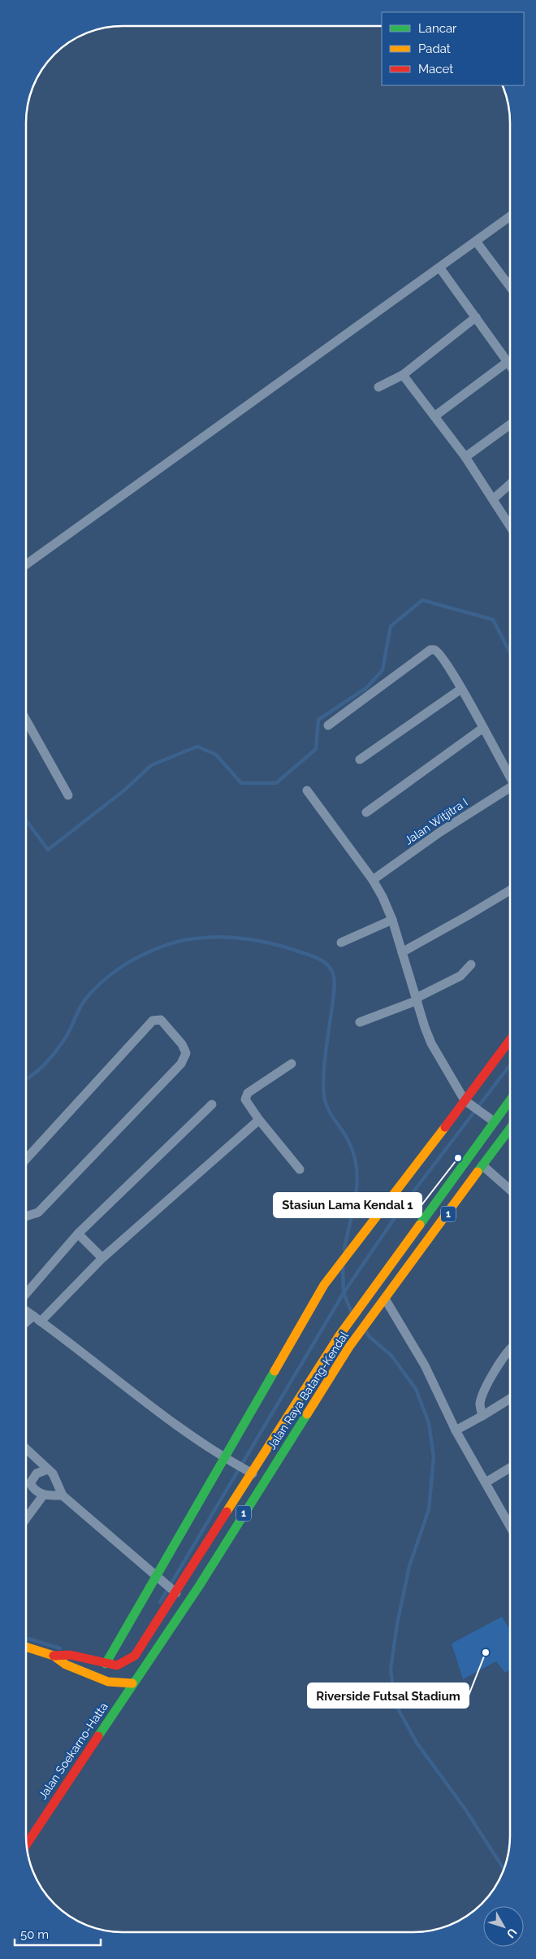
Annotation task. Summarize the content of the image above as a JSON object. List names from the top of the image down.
{
  "streets": {
    "main road": ["1", "Jalan Raya Batang-Kendal", "Jalan Soekarno-Hatta"],
    "street": ["Jalan Witjitra I"]
  },
  "crossings": [
    ["1", "Jalan Raya Batang-Kendal"],
    ["1", "Jalan Soekarno-Hatta"],
    ["Jalan Raya Batang-Kendal", "Jalan Soekarno-Hatta"]
  ],
  "places": ["Stasiun Lama Kendal 1", "Riverside Futsal Stadium"],
  "legend": ["Lancar", "Padat", "Macet"],
  "scale_bar": "50 m",
  "north": "bottom right"
}
